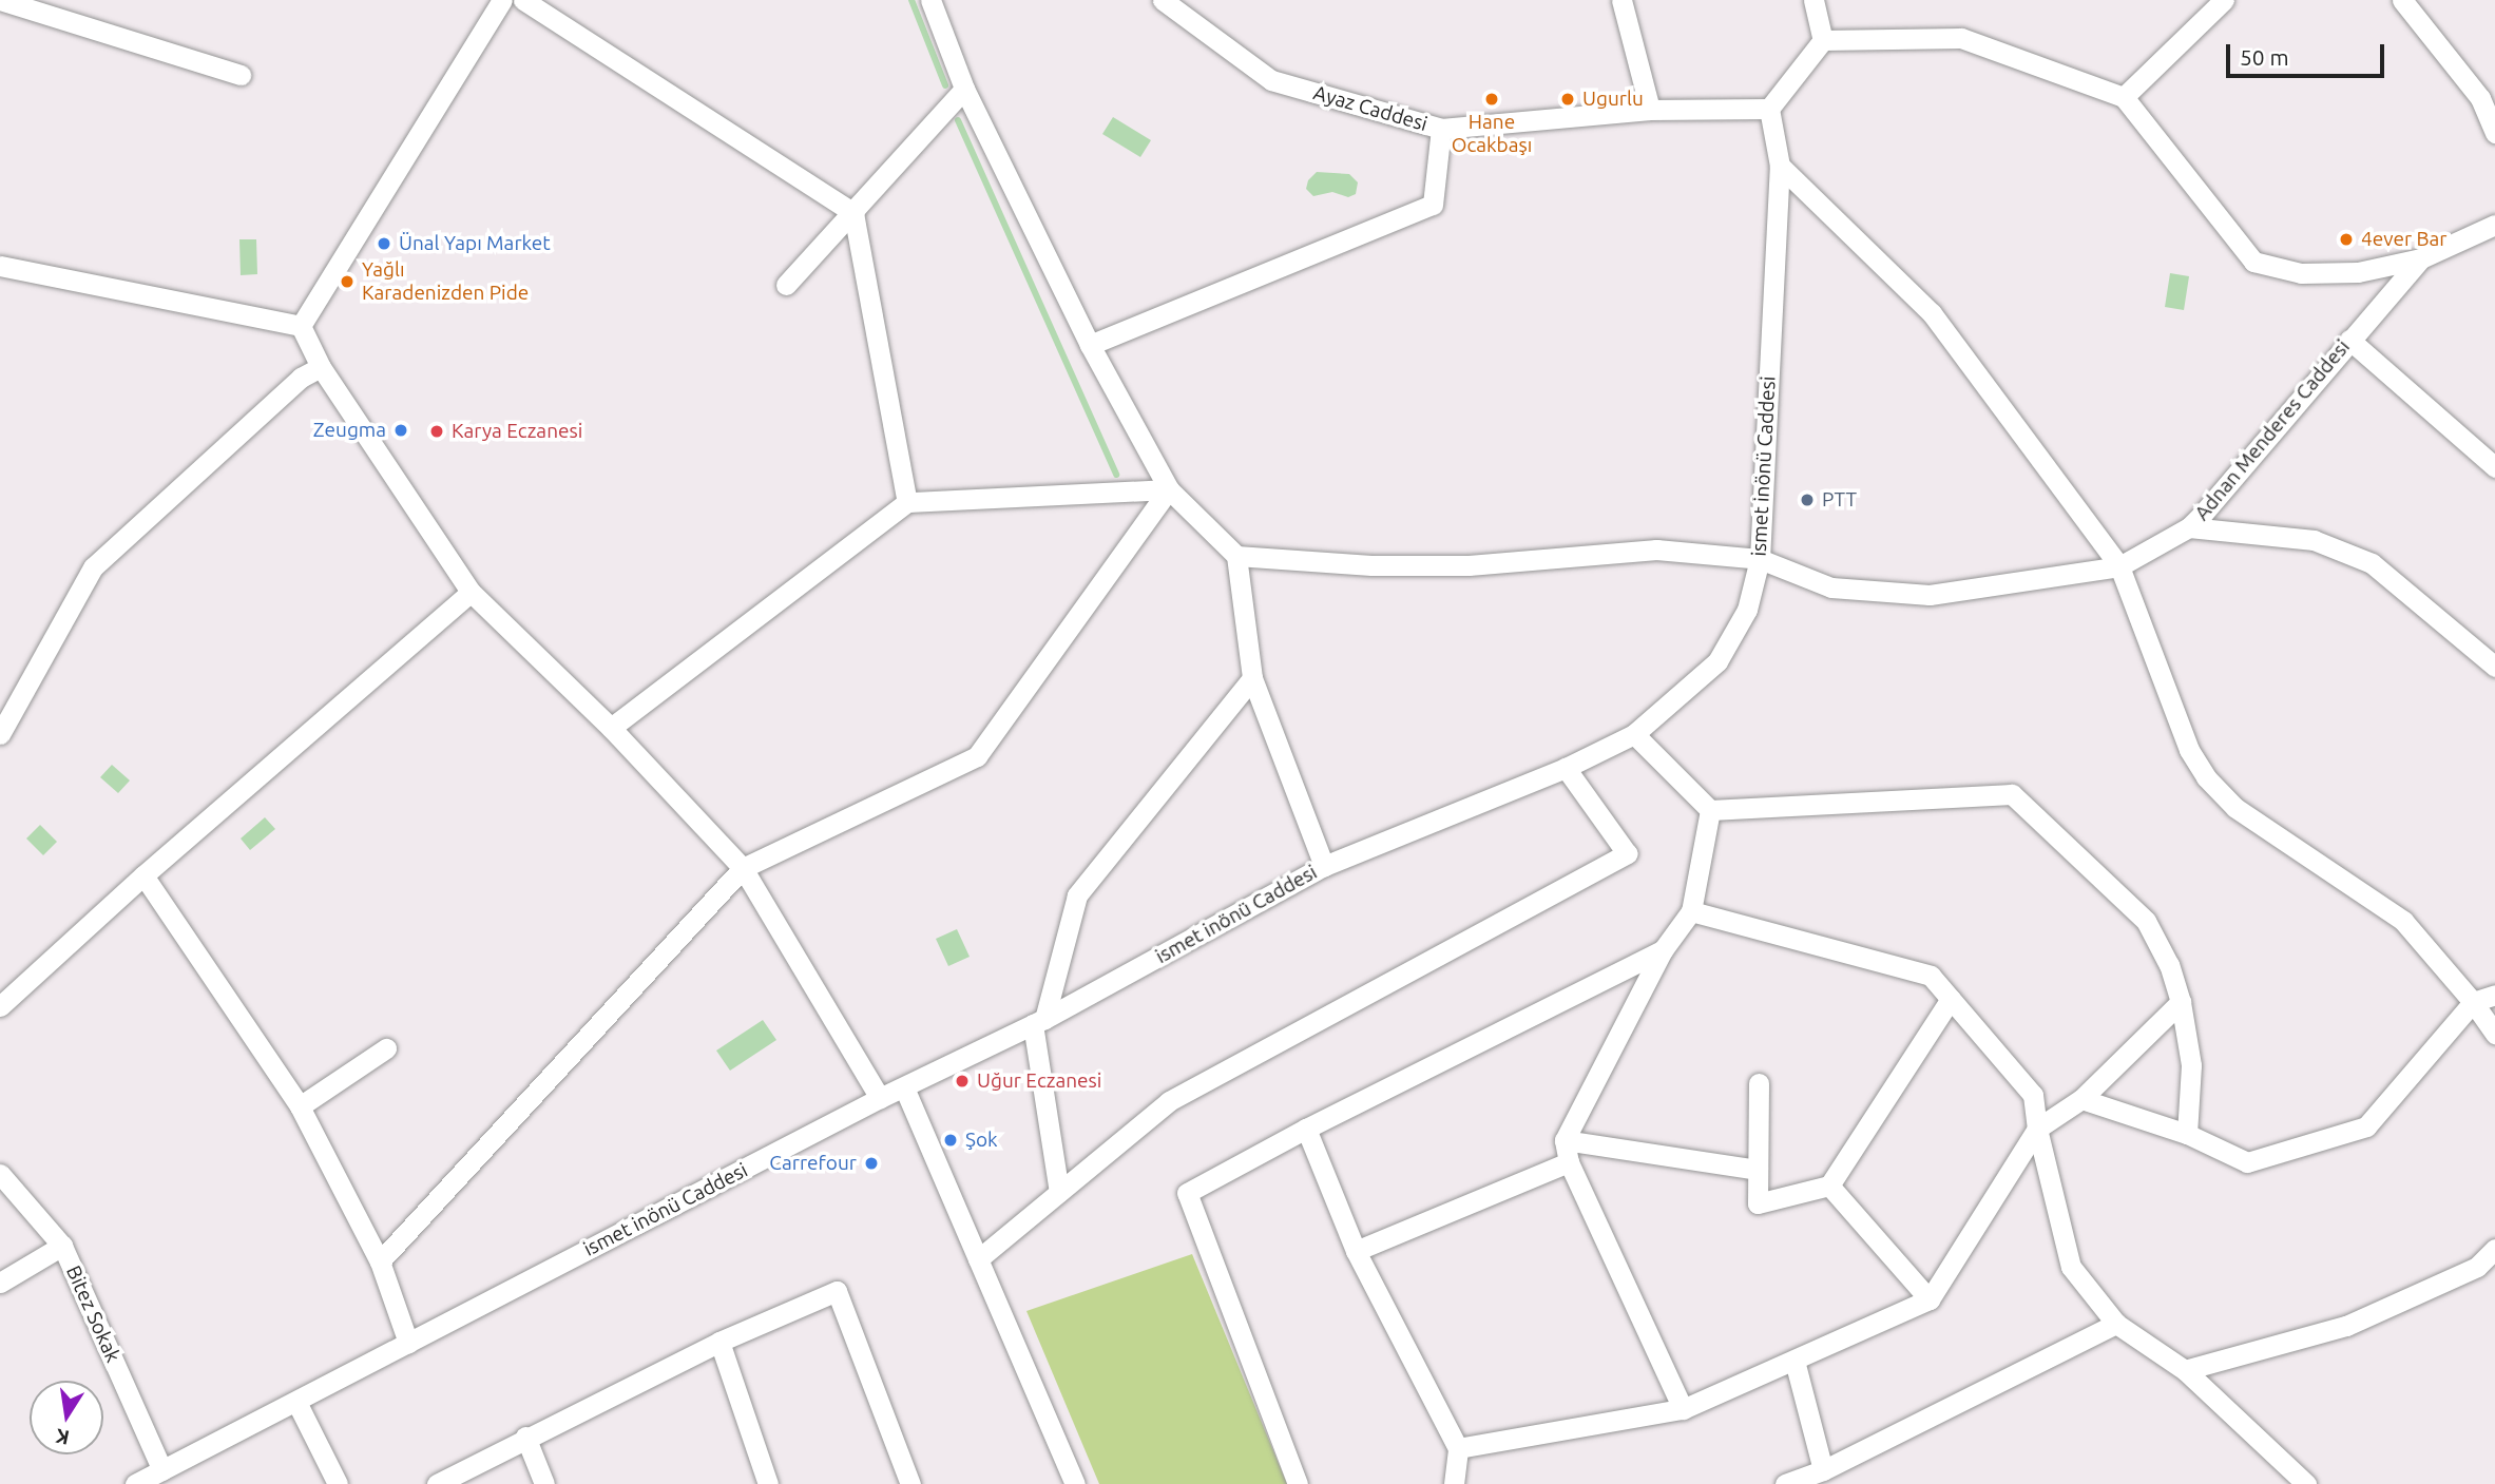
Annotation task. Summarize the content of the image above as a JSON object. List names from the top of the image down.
{
  "streets": {
    "street": [
      "Ayaz Caddesi",
      "Adnan Menderes Caddesi",
      "ismet inönü Caddesi",
      "Bitez Sokak"
    ]
  },
  "crossings": [
    ["Ayaz Caddesi", "ismet inönü Caddesi"],
    ["Adnan Menderes Caddesi", "ismet inönü Caddesi"],
    ["ismet inönü Caddesi", "Bitez Sokak"]
  ],
  "places": [
    "Hane Ocakbaşı",
    "Ugurlu",
    "4ever Bar",
    "Ünal Yapı Market",
    "Yağlı Karadenizden Pide",
    "Zeugma",
    "Karya Eczanesi",
    "PTT",
    "Uğur Eczanesi",
    "Şok",
    "Carrefour"
  ],
  "scale_bar": "50 m",
  "north": "bottom"
}
